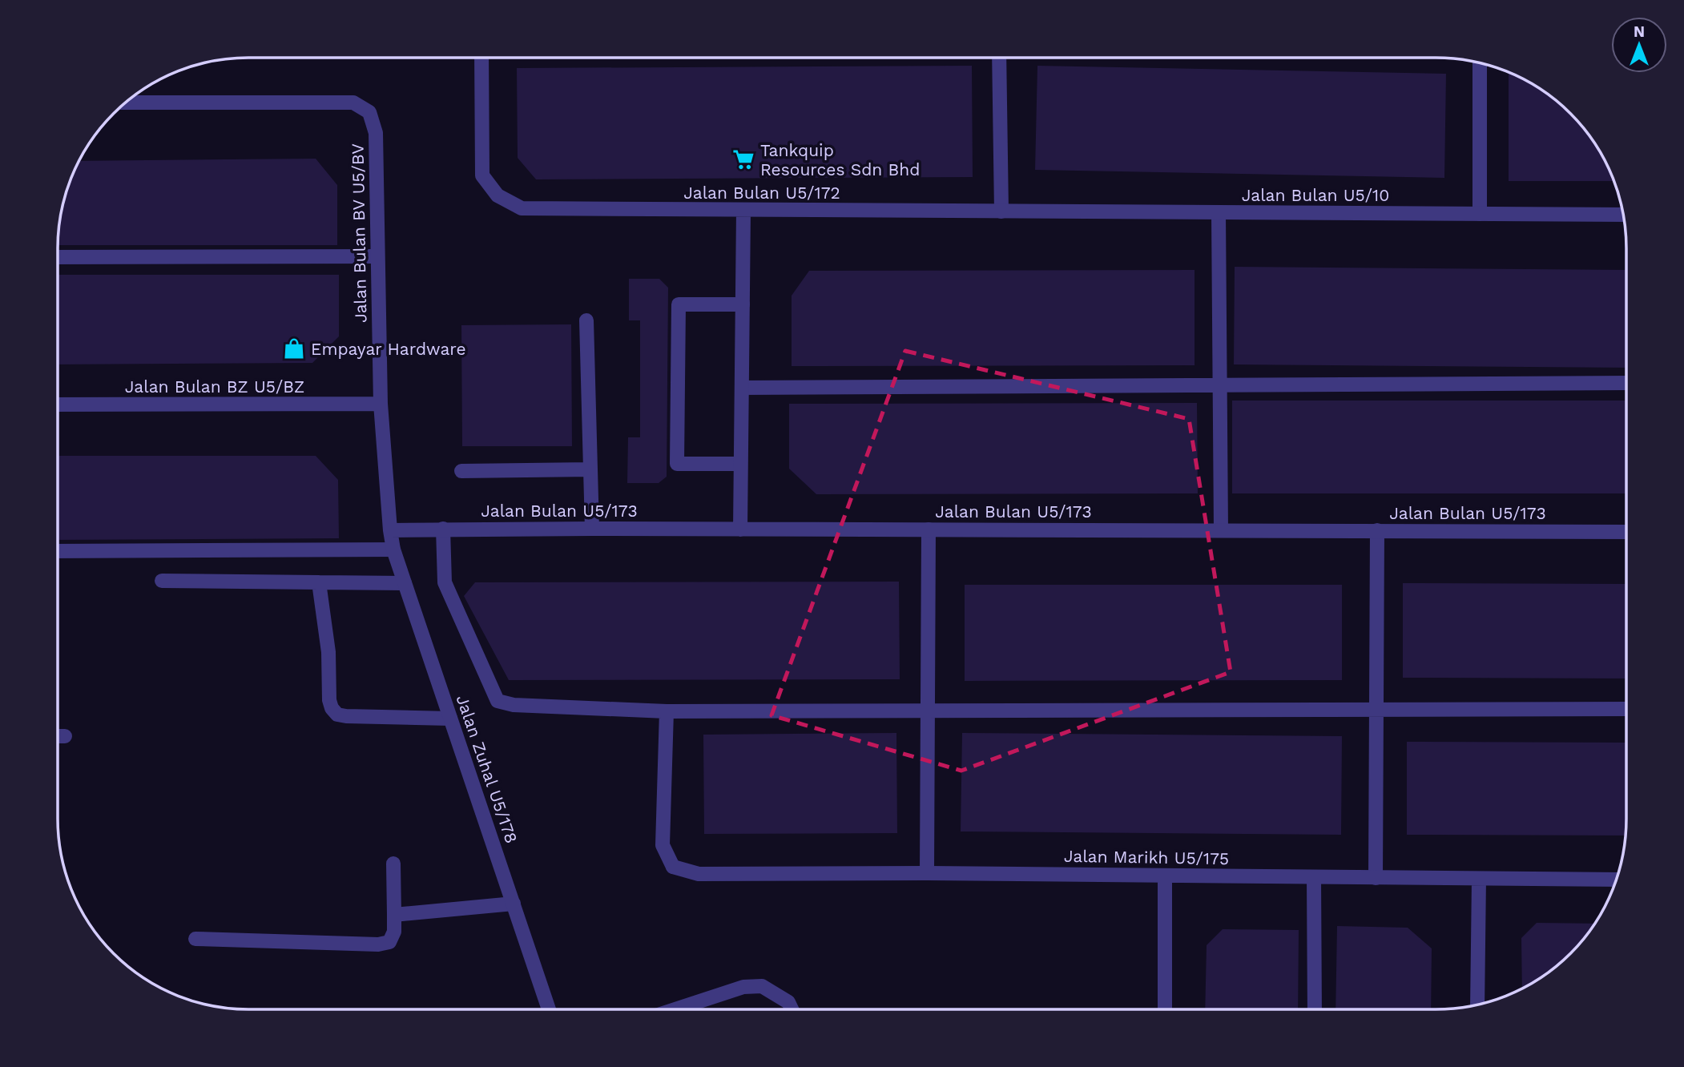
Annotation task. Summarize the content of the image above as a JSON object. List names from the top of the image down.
{
  "streets": {
    "street": [
      "Jalan Bulan U5/172",
      "Jalan Bulan U5/10",
      "Jalan Bulan BV U5/BV",
      "Jalan Bulan BZ U5/BZ",
      "Jalan Bulan U5/173",
      "Jalan Zuhal U5/178",
      "Jalan Marikh U5/175"
    ]
  },
  "crossings": [
    ["Jalan Bulan U5/172", "Jalan Bulan U5/10"],
    ["Jalan Bulan BV U5/BV", "Jalan Bulan BZ U5/BZ"],
    ["Jalan Bulan BV U5/BV", "Jalan Bulan U5/173"],
    ["Jalan Bulan BV U5/BV", "Jalan Zuhal U5/178"],
    ["Jalan Bulan U5/173", "Jalan Zuhal U5/178"]
  ],
  "places": {
    "supermarket": ["Tankquip Resources Sdn Bhd"],
    "shop": ["Empayar Hardware"]
  },
  "north": "top"
}
